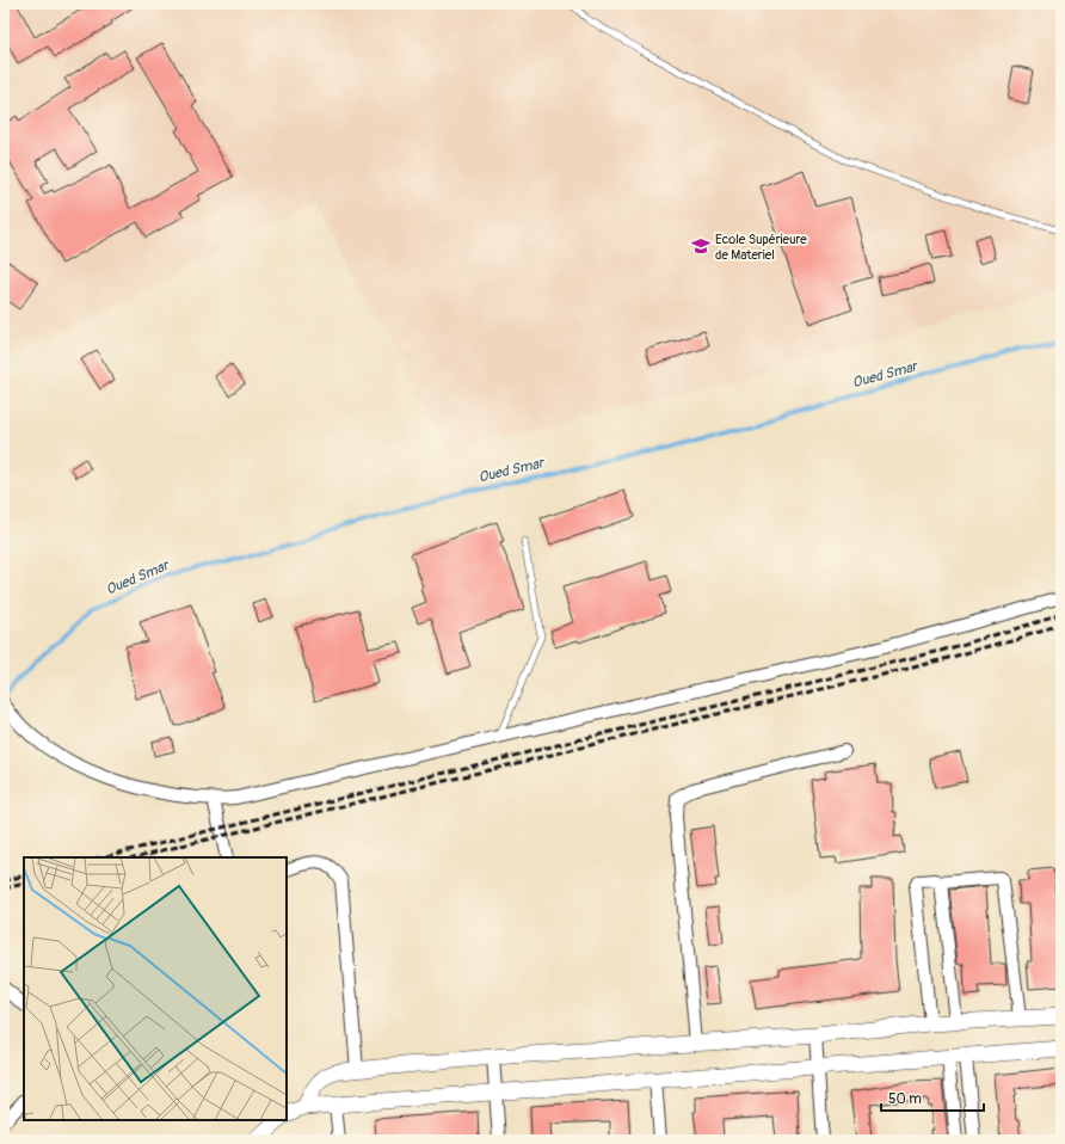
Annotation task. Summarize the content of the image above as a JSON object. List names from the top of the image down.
{
  "water": ["Oued Smar"],
  "places": {
    "school or university": ["Ecole Supérieure de Materiel"]
  },
  "scale_bar": "50 m"
}
